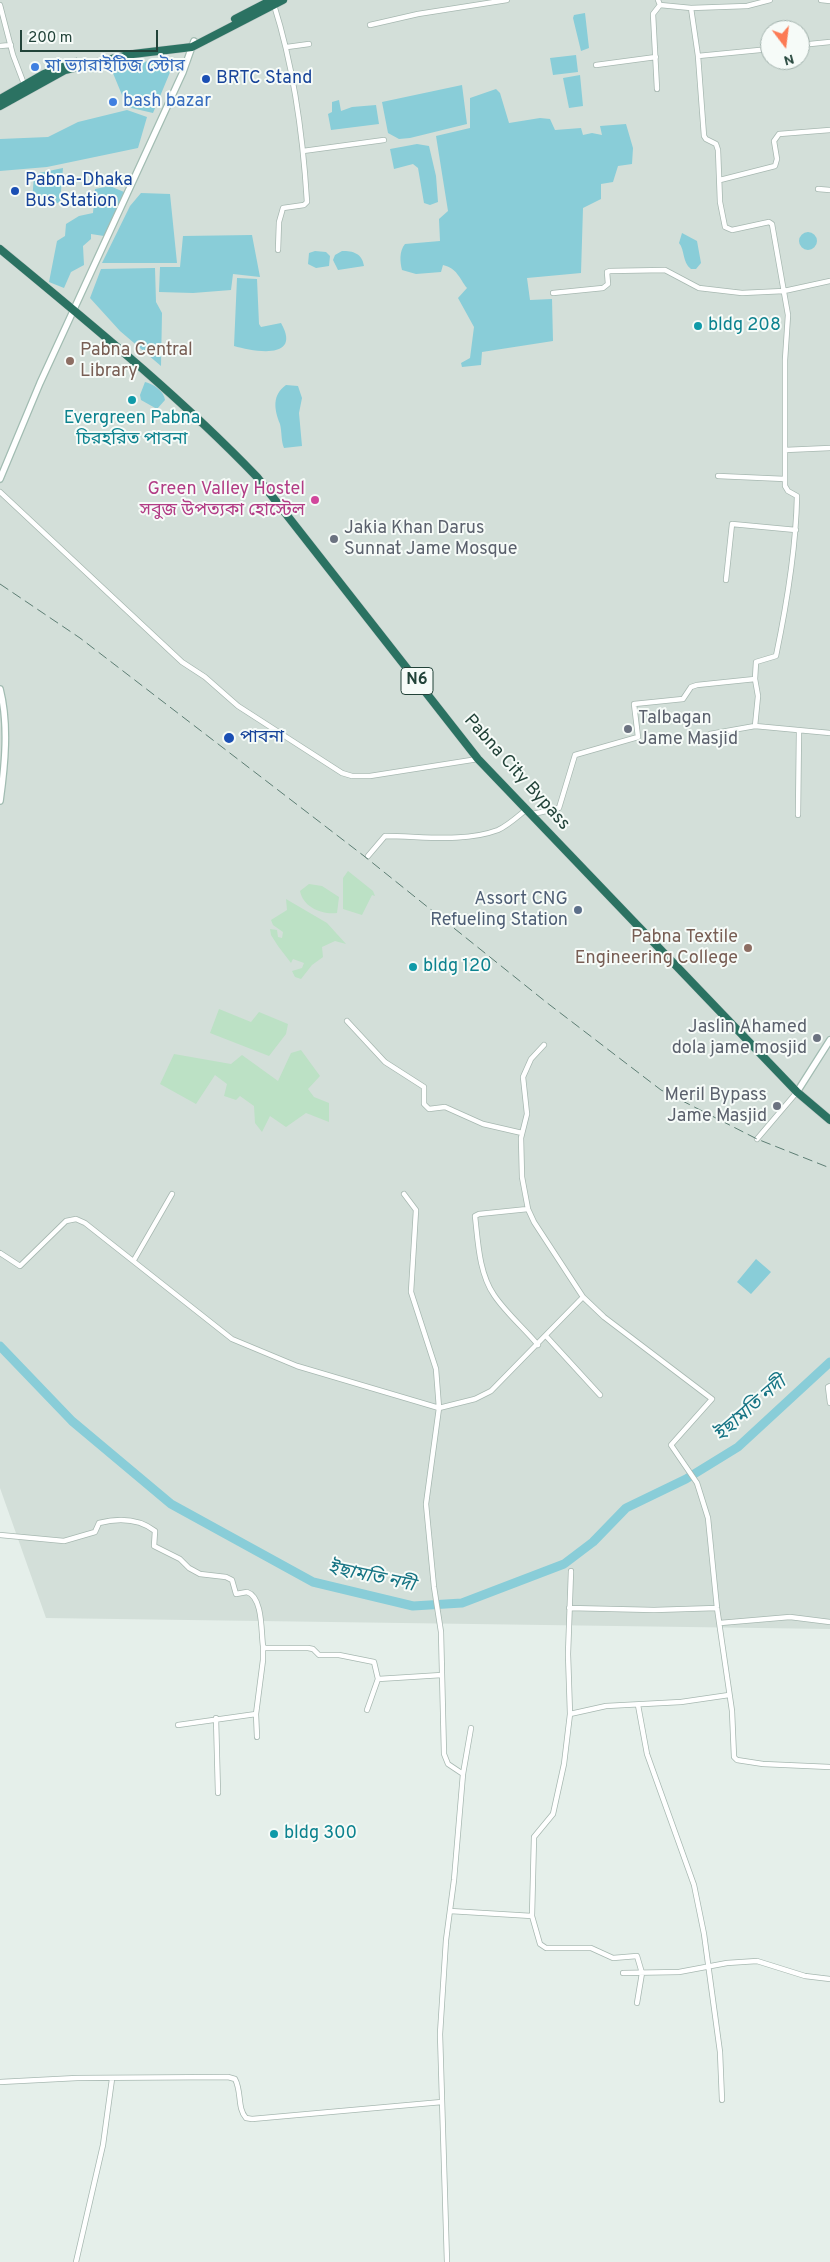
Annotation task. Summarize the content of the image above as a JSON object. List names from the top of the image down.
{
  "streets": {
    "highway": ["N6", "Pabna City Bypass"]
  },
  "water": ["ইছামতি নদী"],
  "places": [
    "মা ভ‍্যারাইটিজ স্টোর",
    "BRTC Stand",
    "bash bazar",
    "Pabna-Dhaka Bus Station",
    "bldg 208",
    "Pabna Central Library",
    "Evergreen Pabna চিরহরিত পাবনা",
    "Green Valley Hostel সবুজ উপত্যকা হোস্টেল",
    "Jakia Khan Darus Sunnat Jame Mosque",
    "Talbagan Jame Masjid",
    "পাবনা",
    "Assort CNG Refueling Station",
    "Pabna Textile Engineering College",
    "bldg 120",
    "Jaslin Ahamed dola jame mosjid",
    "Meril Bypass Jame Masjid",
    "bldg 300"
  ],
  "scale_bar": "200 m",
  "north": "bottom"
}
